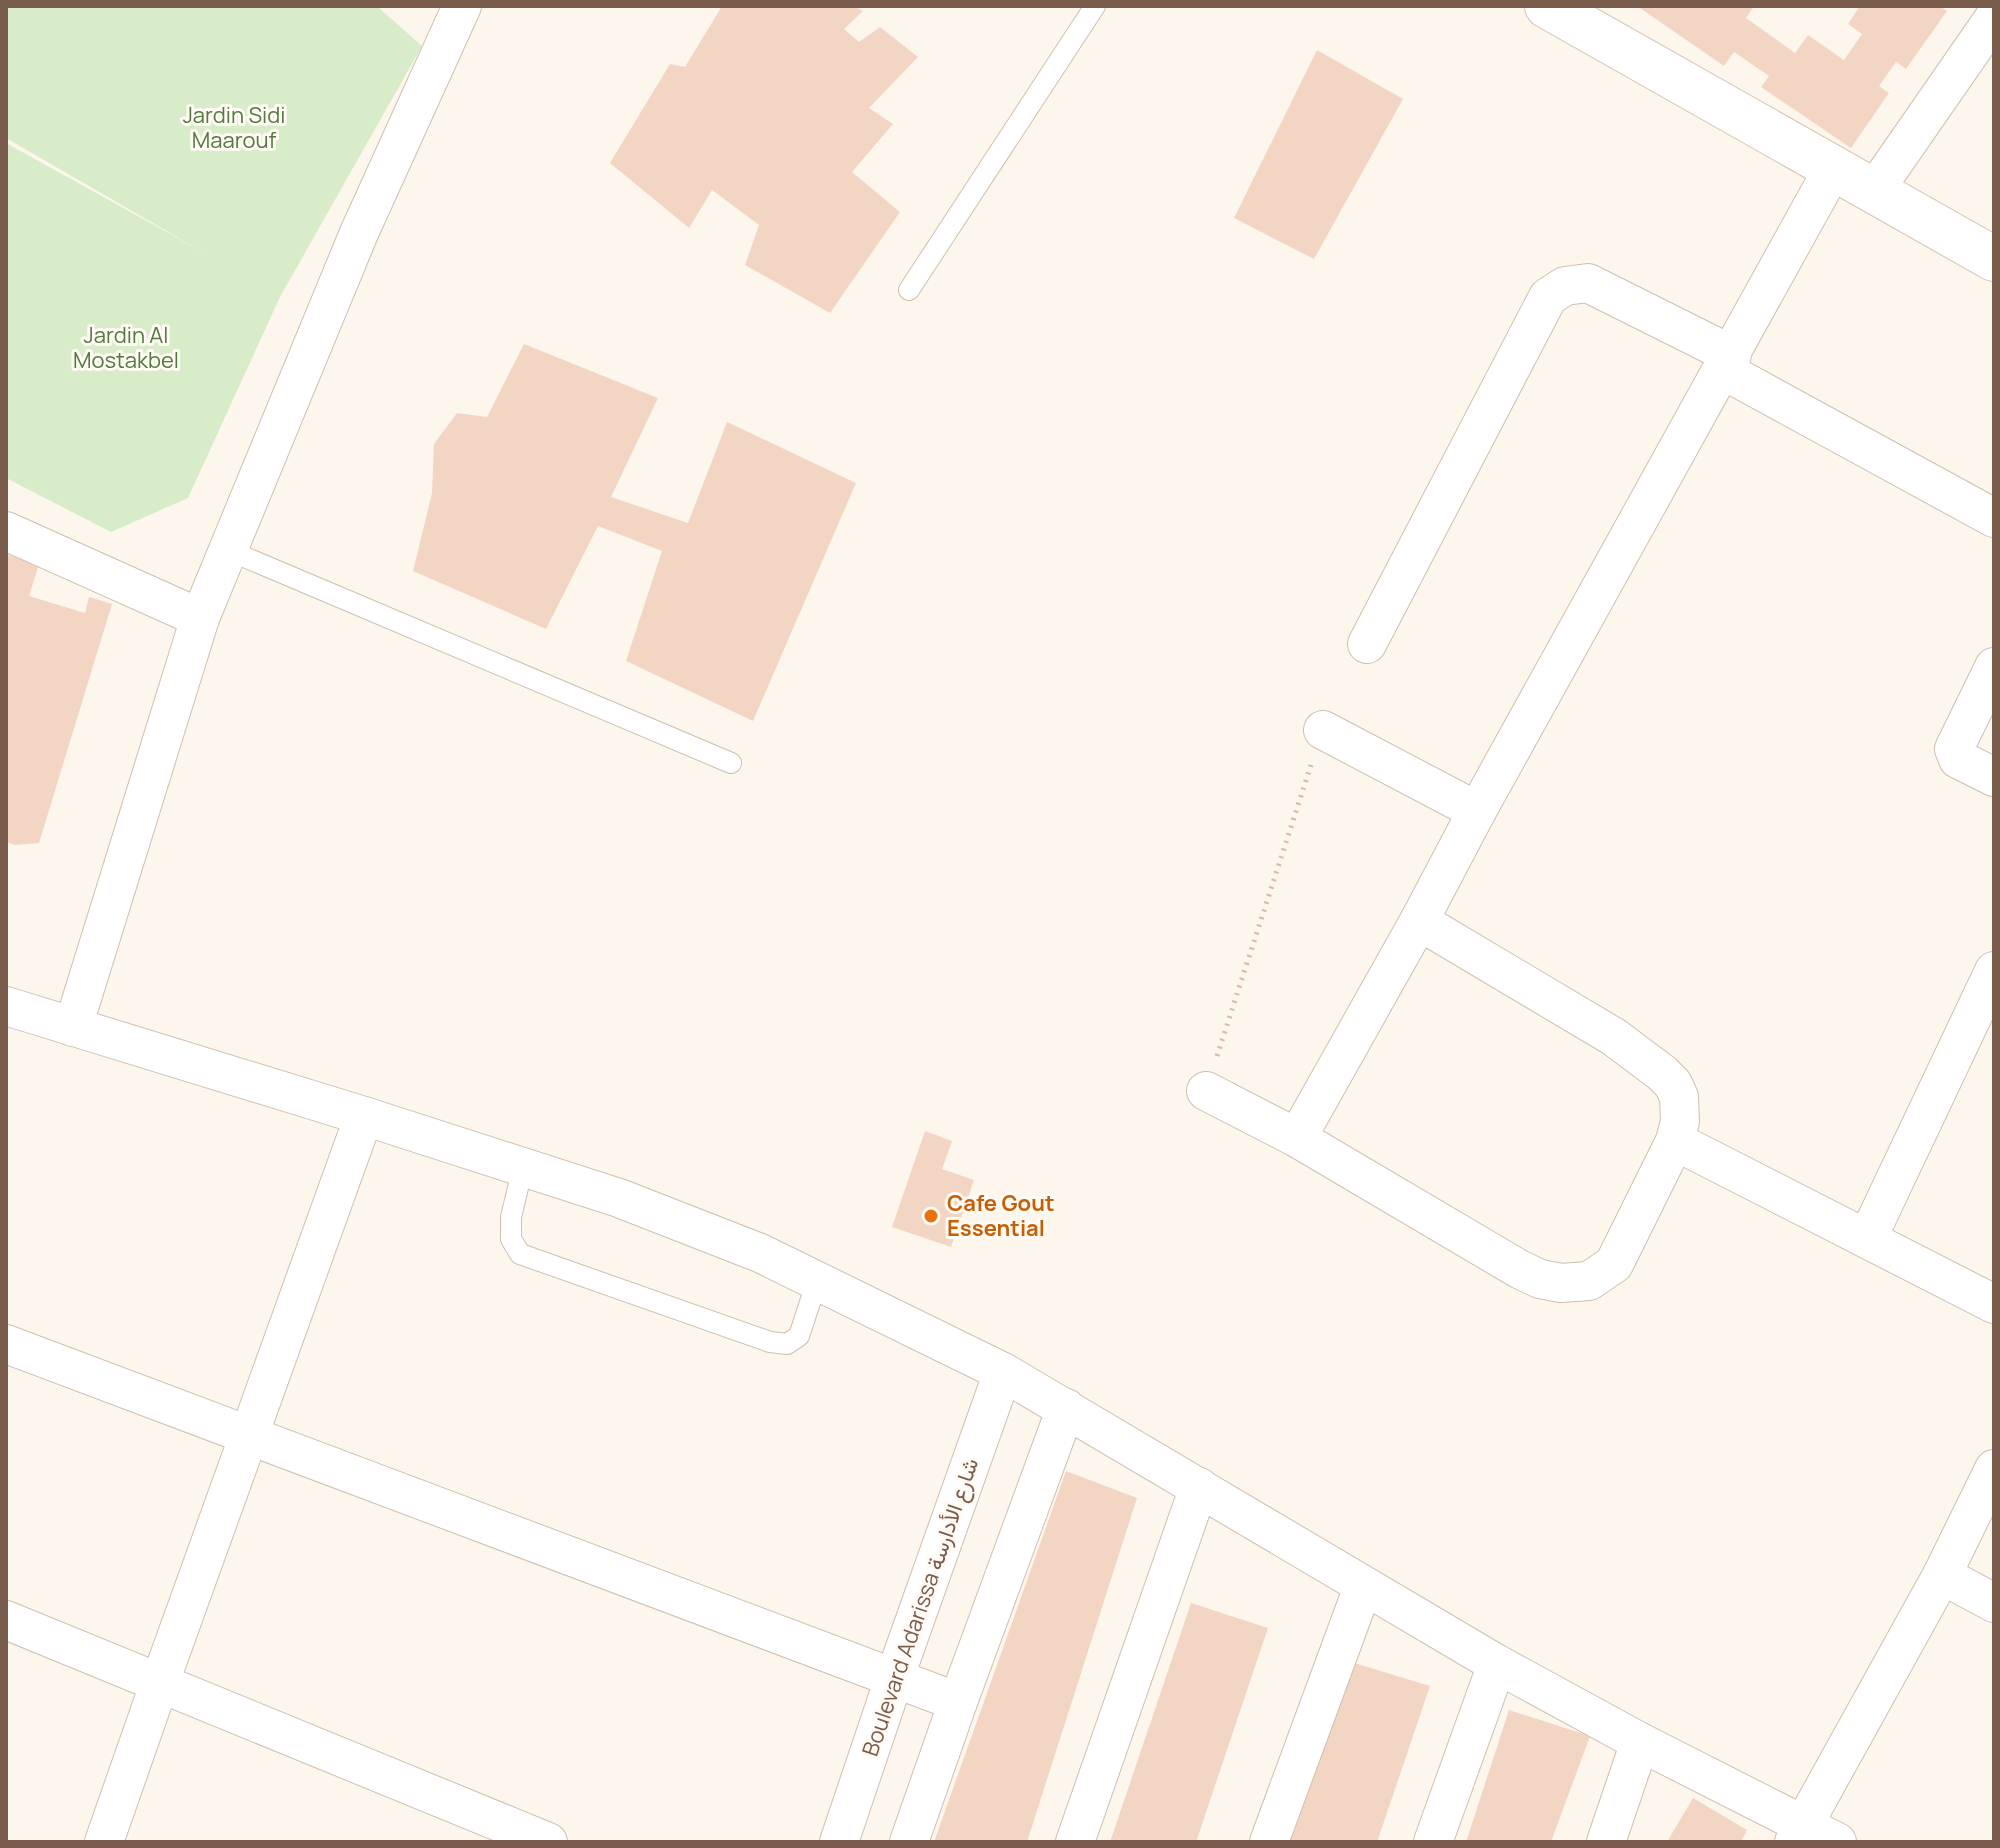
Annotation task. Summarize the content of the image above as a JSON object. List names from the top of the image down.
{
  "streets": {
    "street": ["Boulevard Adarissa شارع الأدارسة"]
  },
  "parks": ["Jardin Sidi Maarouf", "Jardin Al Mostakbel"],
  "places": ["Cafe Gout Essential"]
}
